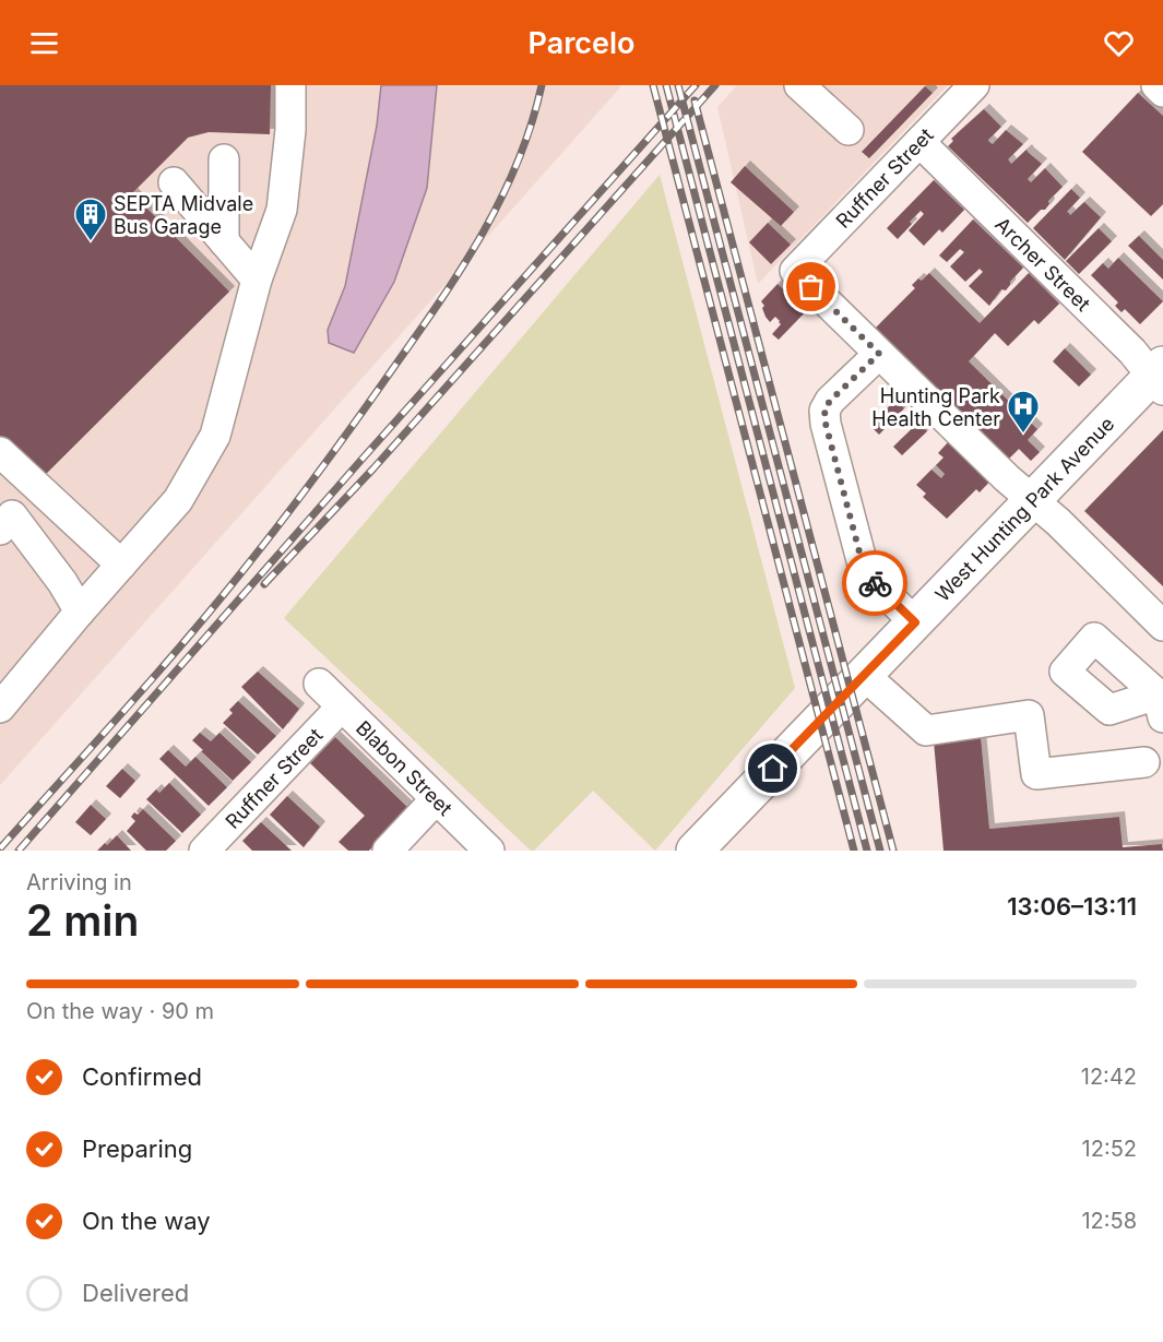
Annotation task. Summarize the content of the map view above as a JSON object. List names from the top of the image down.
{
  "streets": {
    "main road": ["West Hunting Park Avenue"],
    "street": ["Ruffner Street", "Archer Street", "Blabon Street"]
  },
  "crossings": [
    ["Ruffner Street", "Archer Street"],
    ["Ruffner Street", "Blabon Street"],
    ["Archer Street", "West Hunting Park Avenue"]
  ],
  "places": {
    "building": ["SEPTA Midvale Bus Garage"],
    "hospital": ["Hunting Park Health Center"]
  },
  "page": {
    "header": "Parcelo",
    "heading": ["2 min", "Arriving in", "13:06–13:11"],
    "bar": "On the way · 90 m",
    "list": [
      ["Confirmed", "12:42"],
      ["Preparing", "12:52"],
      ["On the way", "12:58"],
      "Delivered"
    ]
  }
}
